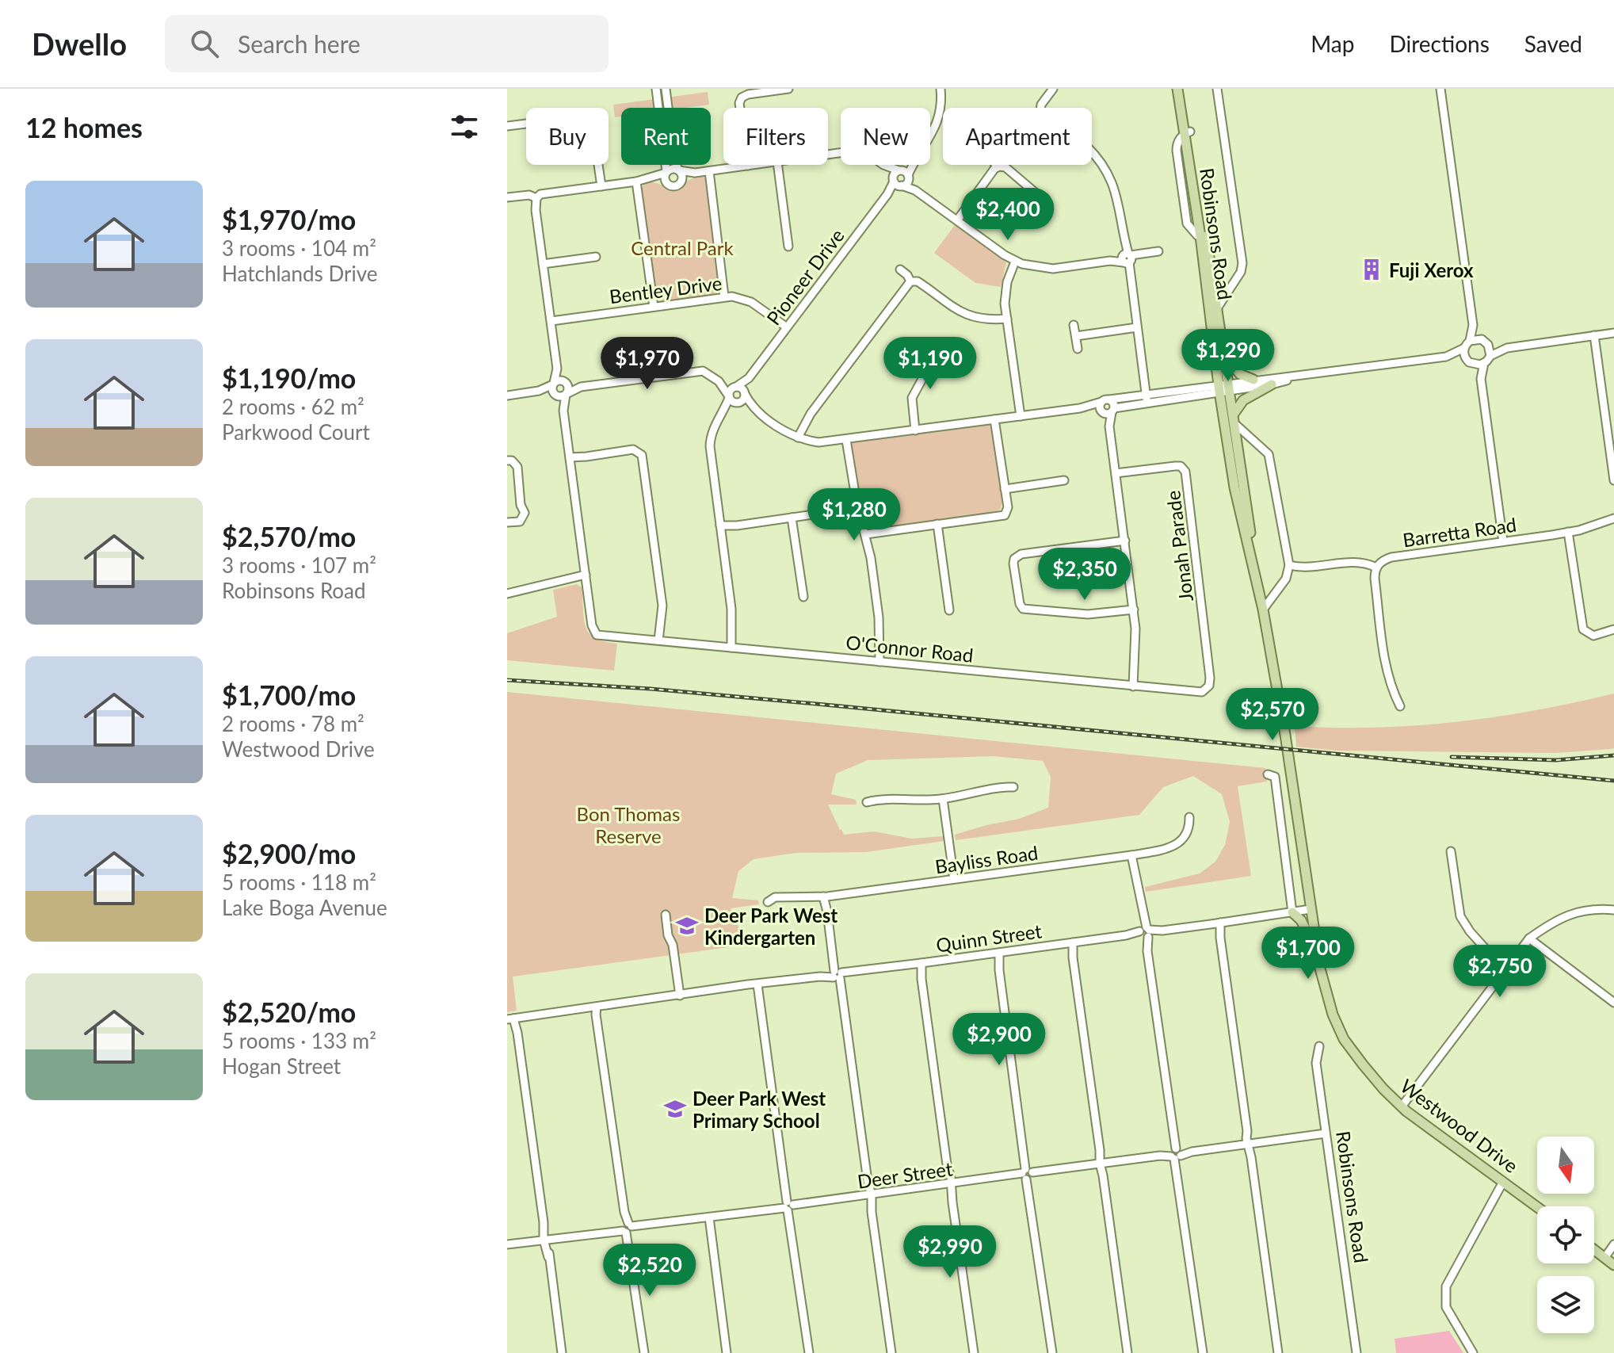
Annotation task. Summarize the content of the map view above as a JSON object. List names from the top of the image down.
{
  "streets": {
    "main road": ["Robinsons Road", "Westwood Drive"],
    "street": [
      "Pioneer Drive",
      "Bentley Drive",
      "Barretta Road",
      "Jonah Parade",
      "O'Connor Road",
      "Bayliss Road",
      "Quinn Street",
      "Deer Street"
    ]
  },
  "crossings": [
    ["Robinsons Road", "Quinn Street"],
    ["Robinsons Road", "Westwood Drive"],
    ["Robinsons Road", "Deer Street"],
    ["Pioneer Drive", "Bentley Drive"],
    ["Jonah Parade", "O'Connor Road"],
    ["Quinn Street", "Westwood Drive"]
  ],
  "parks": ["Central Park", "Bon Thomas Reserve"],
  "places": {
    "building": ["Fuji Xerox"],
    "school or university": ["Deer Park West Kindergarten", "Deer Park West Primary School"]
  },
  "north": "bottom",
  "page": {
    "header": "Dwello",
    "search": "Search here",
    "nav": ["Map", "Directions", "Saved"],
    "heading": "12 homes",
    "chip": [
      "Buy",
      "Rent",
      "Filters",
      "New",
      "Apartment"
    ],
    "list": [
      {
        "name": "$1,970/mo",
        "note": "3 rooms · 104 m² · Hatchlands Drive"
      },
      {
        "name": "$1,190/mo",
        "note": "2 rooms · 62 m² · Parkwood Court"
      },
      {
        "name": "$2,570/mo",
        "note": "3 rooms · 107 m² · Robinsons Road"
      },
      {
        "name": "$1,700/mo",
        "note": "2 rooms · 78 m² · Westwood Drive"
      },
      {
        "name": "$2,900/mo",
        "note": "5 rooms · 118 m² · Lake Boga Avenue"
      },
      {
        "name": "$2,520/mo",
        "note": "5 rooms · 133 m² · Hogan Street"
      }
    ],
    "price": [
      "$2,400",
      "$1,290",
      "$1,970",
      "$1,190",
      "$1,280",
      "$2,350",
      "$2,570",
      "$1,700",
      "$2,750",
      "$2,900",
      "$2,990",
      "$2,520"
    ]
  }
}
